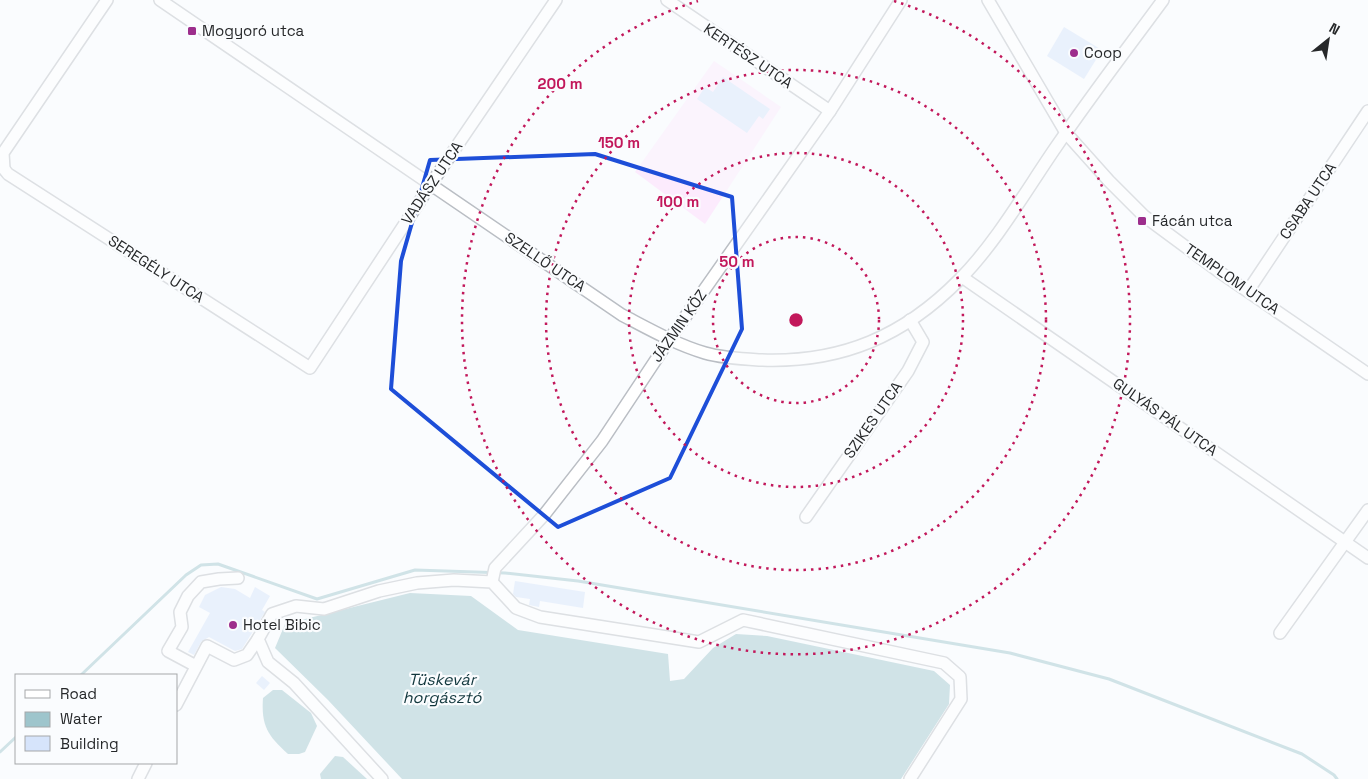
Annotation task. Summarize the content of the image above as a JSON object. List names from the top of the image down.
{
  "streets": {
    "street": [
      "KERTÉSZ UTCA",
      "VADÁSZ UTCA",
      "CSABA UTCA",
      "SZELLŐ UTCA",
      "SEREGÉLY UTCA",
      "TEMPLOM UTCA",
      "JÁZMIN KÖZ",
      "GULYÁS PÁL UTCA",
      "SZIKES UTCA"
    ]
  },
  "crossings": [
    ["KERTÉSZ UTCA", "JÁZMIN KÖZ"],
    ["VADÁSZ UTCA", "SZELLŐ UTCA"],
    ["VADÁSZ UTCA", "SEREGÉLY UTCA"],
    ["CSABA UTCA", "TEMPLOM UTCA"],
    ["SZELLŐ UTCA", "JÁZMIN KÖZ"],
    ["SZELLŐ UTCA", "GULYÁS PÁL UTCA"],
    ["SZELLŐ UTCA", "SZIKES UTCA"]
  ],
  "water": ["Tüskevár horgásztó"],
  "places": {
    "transit": ["Mogyoró utca", "Fácán utca"],
    "other": ["Coop", "Hotel Bibic"]
  },
  "legend": ["Road", "Water", "Building"],
  "north": "top right",
  "rings": [
    "200 m",
    "150 m",
    "100 m",
    "50 m"
  ]
}
